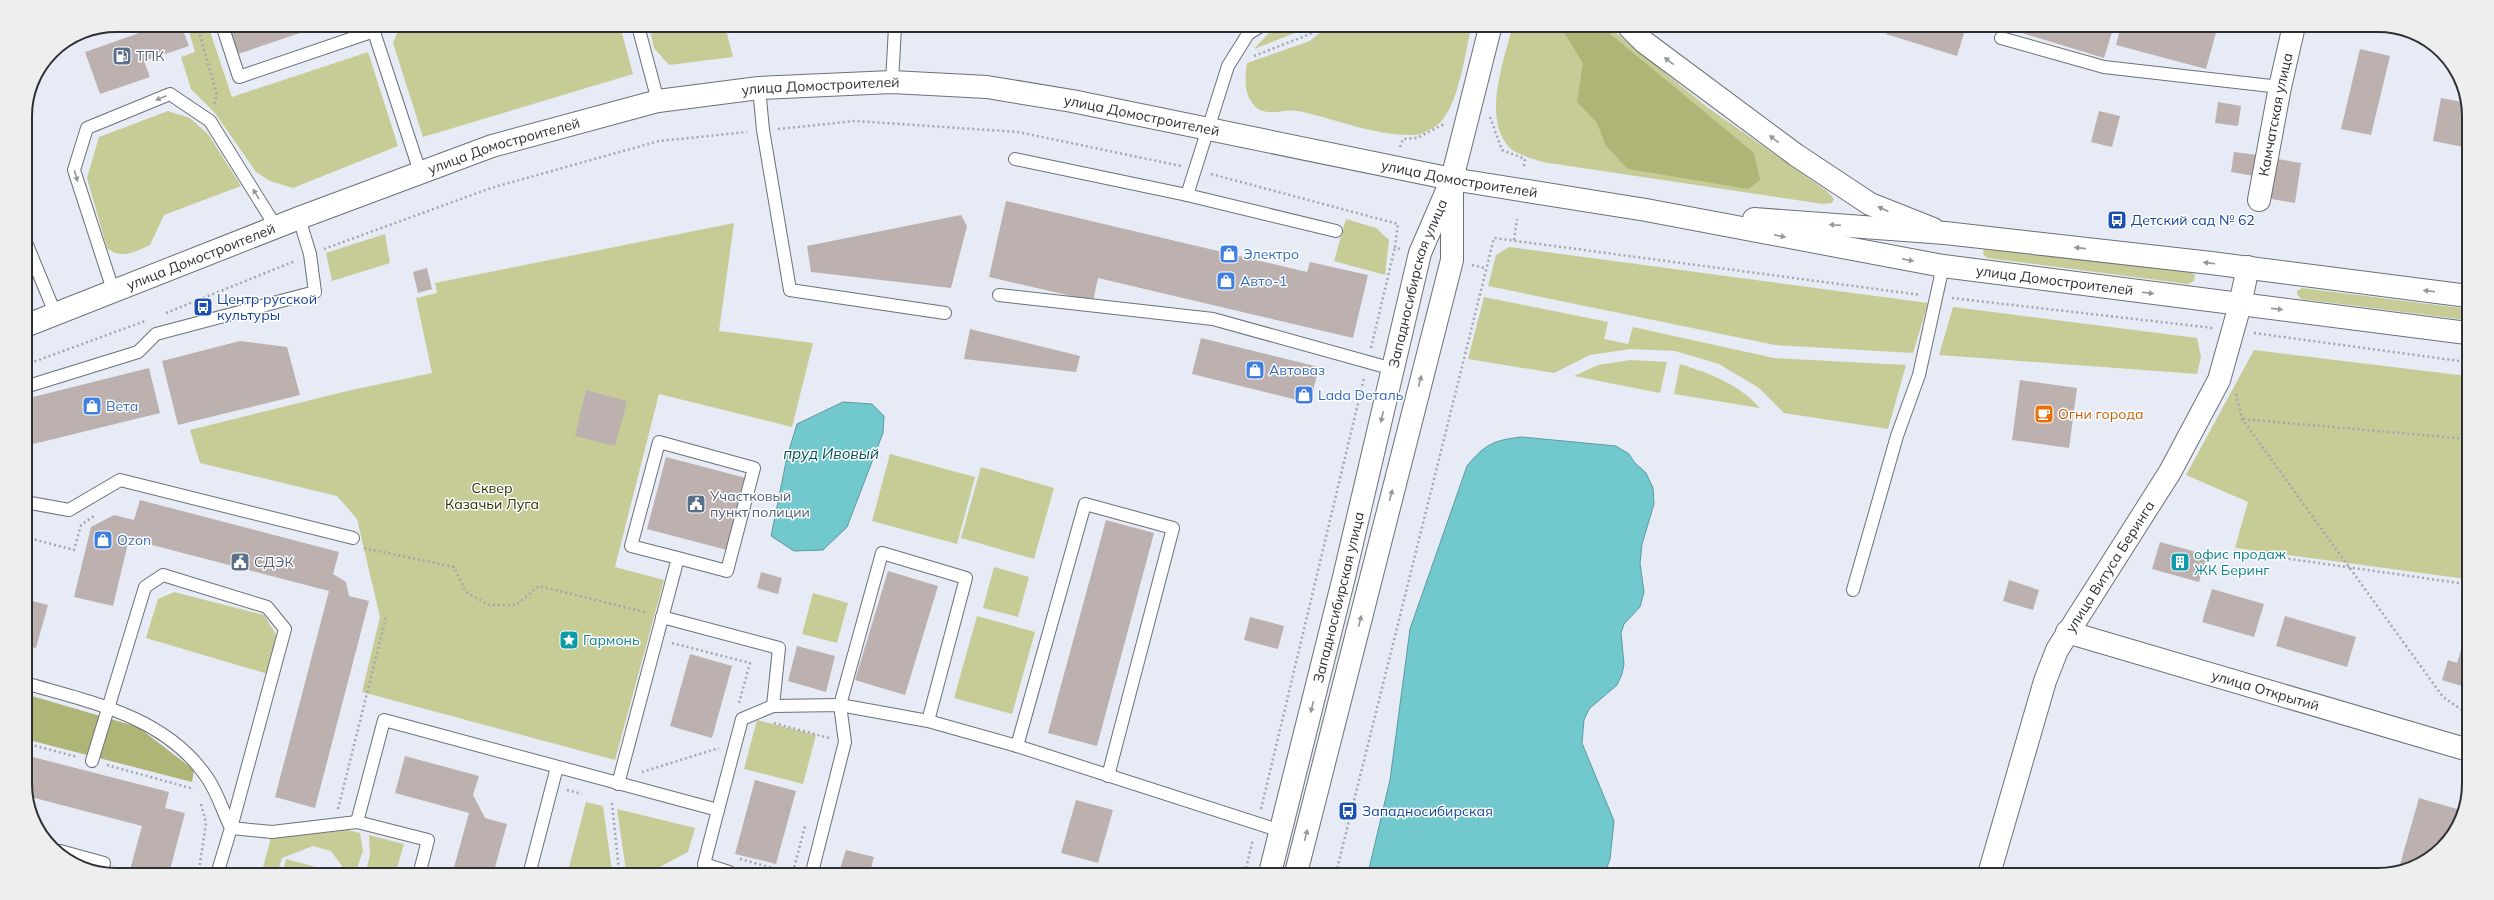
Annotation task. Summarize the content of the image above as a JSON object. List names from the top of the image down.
{
  "streets": {
    "main road": [
      "улица Домостроителей",
      "Камчатская улица",
      "Западносибирская улица",
      "улица Витуса Беринга",
      "улица Открытий"
    ]
  },
  "crossings": [
    ["улица Домостроителей", "Западносибирская улица"],
    ["улица Домостроителей", "улица Витуса Беринга"],
    ["улица Витуса Беринга", "улица Открытий"]
  ],
  "water": ["пруд Ивовый"],
  "parks": ["Сквер Казачьи Луга"],
  "places": {
    "fuel station": ["ТПК"],
    "bus stop": ["Детский сад № 62", "Центр русской культуры", "Западносибирская"],
    "shop": [
      "Электро",
      "Авто-1",
      "Автоваз",
      "Lada Dеталь",
      "Вета",
      "Ozon"
    ],
    "cafe": ["Огни города"],
    "public building": ["Участковый пункт полиции", "СДЭК"],
    "building": ["офис продаж ЖК Беринг"],
    "place": ["Гармонь"]
  }
}
